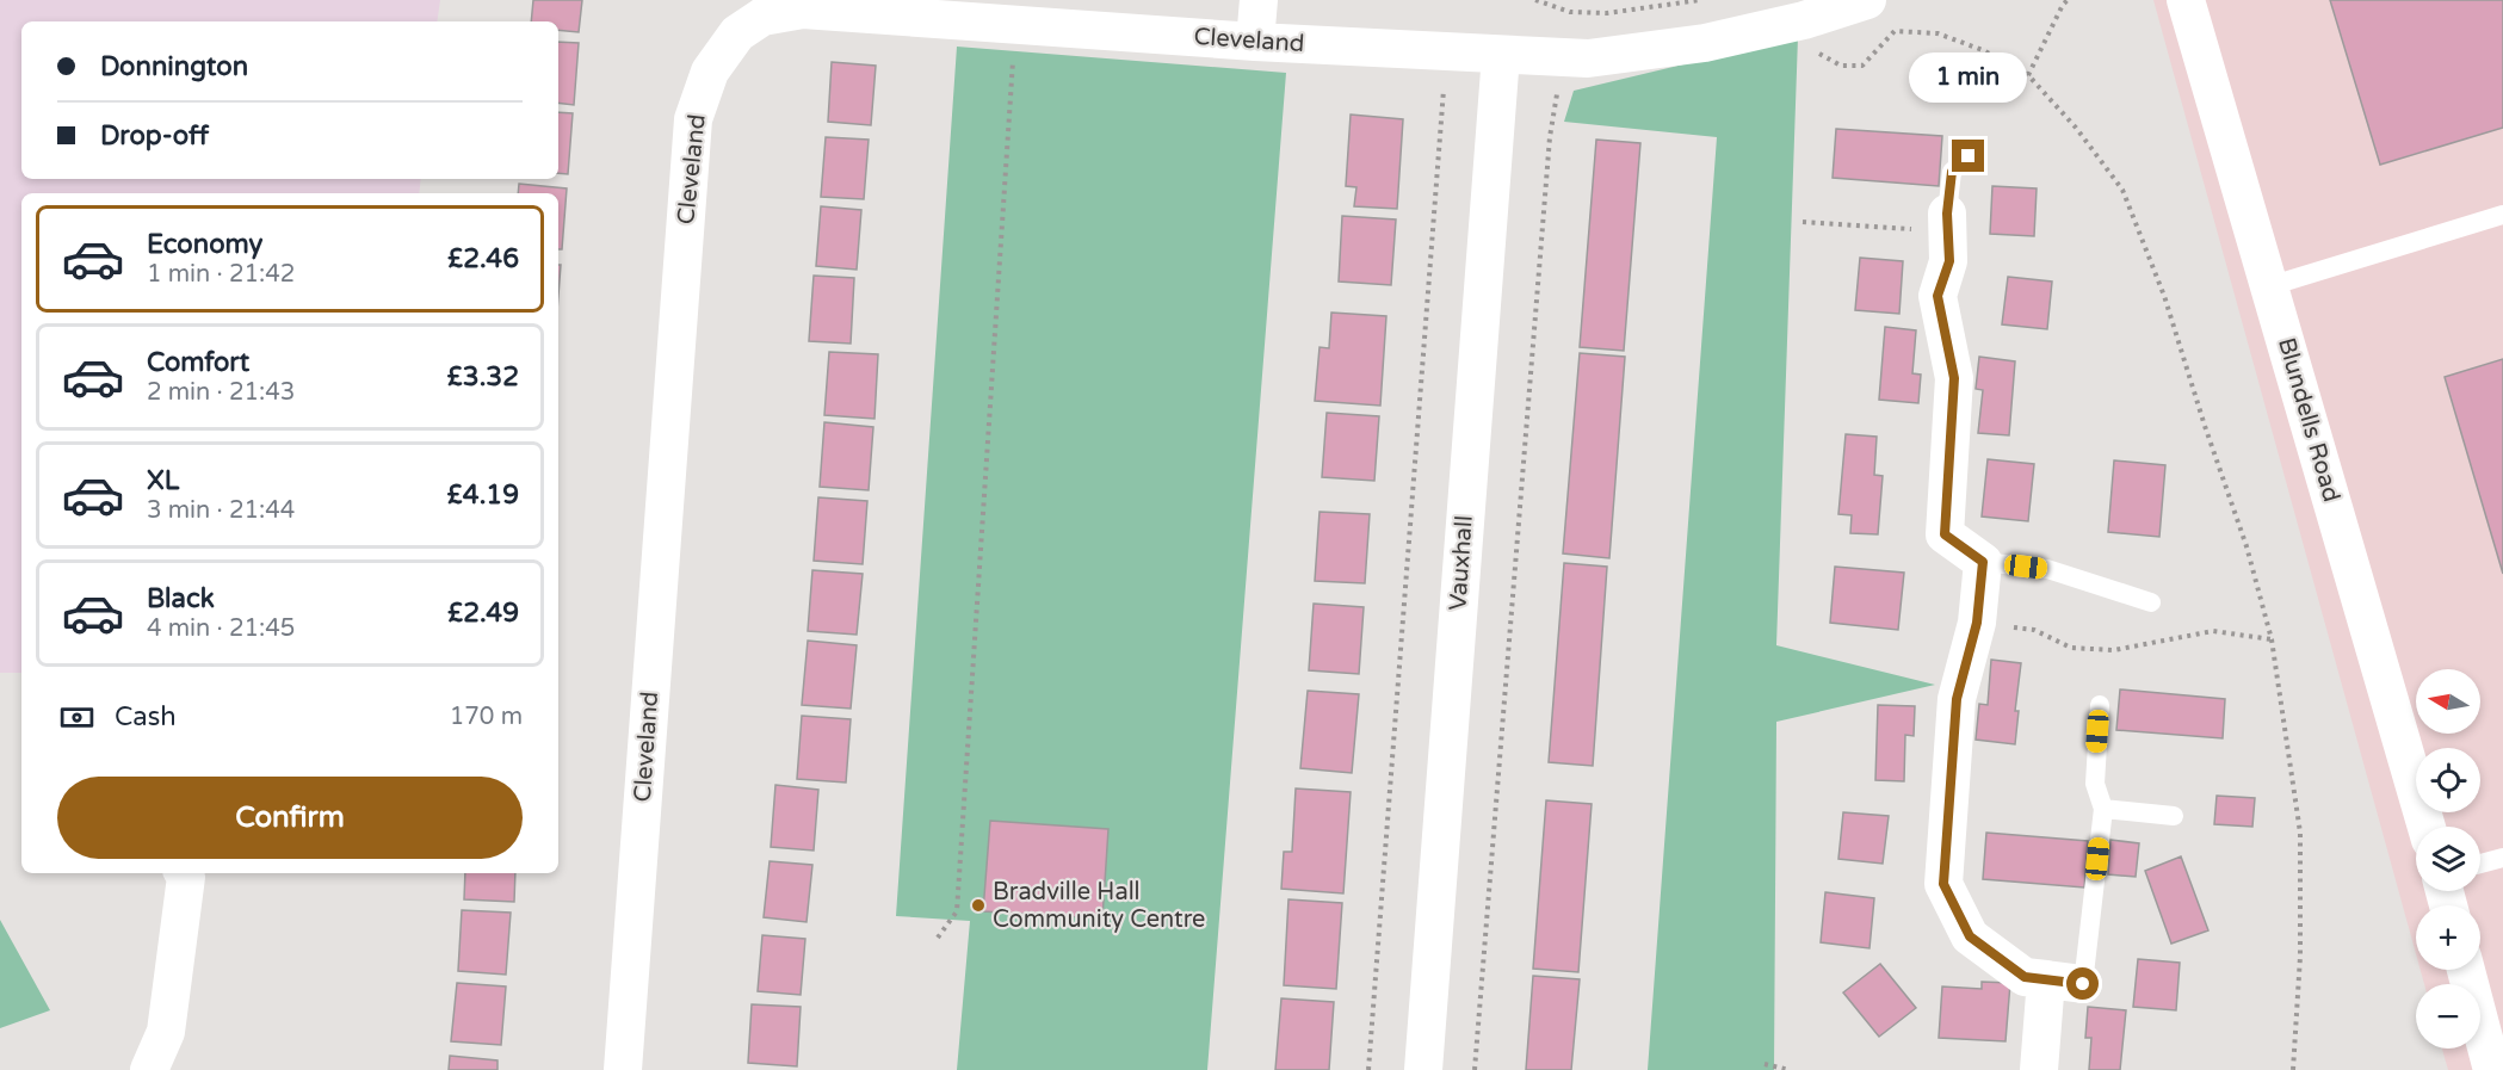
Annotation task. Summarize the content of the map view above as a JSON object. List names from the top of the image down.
{
  "streets": {
    "street": ["Cleveland", "Blundells Road", "Vauxhall"]
  },
  "crossings": [
    ["Cleveland", "Vauxhall"]
  ],
  "places": ["Bradville Hall Community Centre"],
  "north": "left",
  "page": {
    "banner": ["Donnington", "Drop-off"],
    "bubble": "1 min",
    "list": [
      {
        "name": "Economy",
        "note": "1 min · 21:42",
        "value": "£2.46"
      },
      {
        "name": "Comfort",
        "note": "2 min · 21:43",
        "value": "£3.32"
      },
      {
        "name": "XL",
        "note": "3 min · 21:44",
        "value": "£4.19"
      },
      {
        "name": "Black",
        "note": "4 min · 21:45",
        "value": "£2.49"
      }
    ],
    "map_buttons": ["+", "−"],
    "pay": ["Cash", "170 m"],
    "buttons": "Confirm"
  }
}
